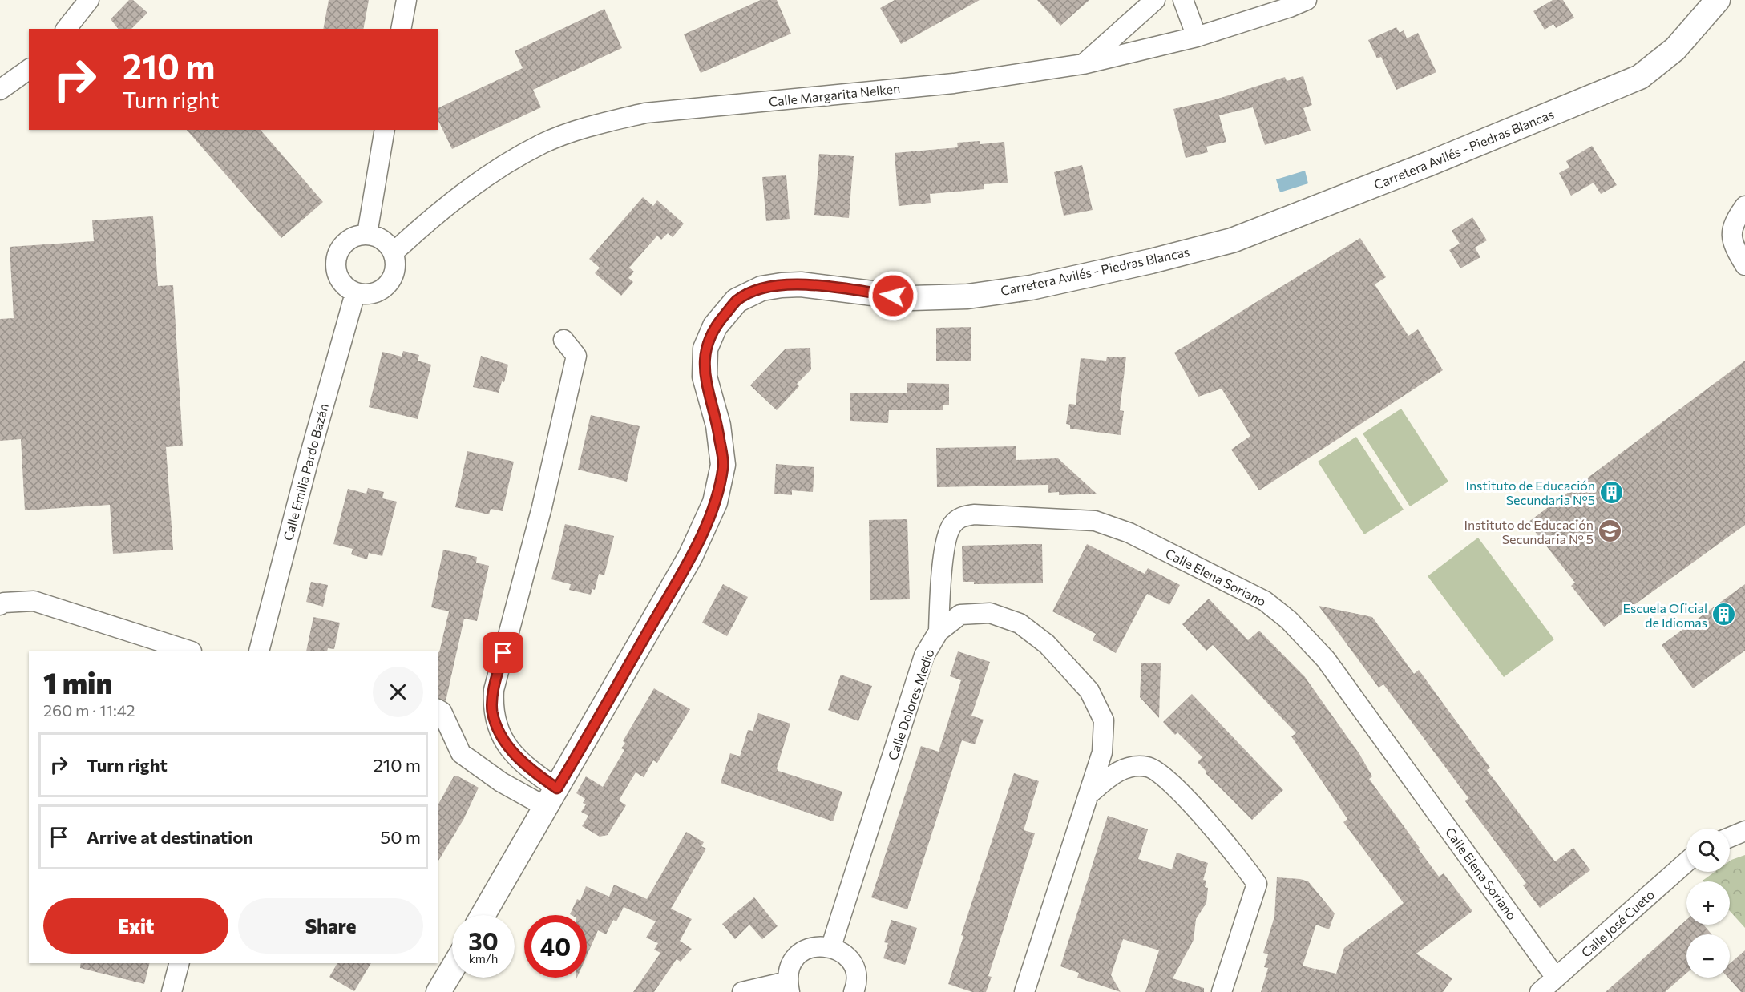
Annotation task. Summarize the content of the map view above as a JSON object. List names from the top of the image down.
{
  "streets": {
    "street": [
      "Calle Margarita Nelken",
      "Carretera Avilés - Piedras Blancas",
      "Calle Emilia Pardo Bazán",
      "Calle Elena Soriano",
      "Calle Dolores Medio",
      "Calle José Cueto"
    ]
  },
  "crossings": [
    ["Calle Margarita Nelken", "Calle Emilia Pardo Bazán"],
    ["Calle Elena Soriano", "Calle Dolores Medio"],
    ["Calle Elena Soriano", "Calle José Cueto"]
  ],
  "places": {
    "building": ["Instituto de Educación Secundaria Nº5", "Escuela Oficial de Idiomas"],
    "school or university": ["Instituto de Educación Secundaria Nº 5"]
  },
  "page": {
    "turn": ["210 m", "Turn right"],
    "heading": ["1 min", "260 m · 11:42"],
    "list": [
      {
        "name": "Turn right",
        "value": "210 m"
      },
      {
        "name": "Arrive at destination",
        "value": "50 m"
      }
    ],
    "map_buttons": ["+", "−"],
    "buttons": ["Exit", "Share"],
    "speed": "30 km/h",
    "limit": "40"
  }
}
